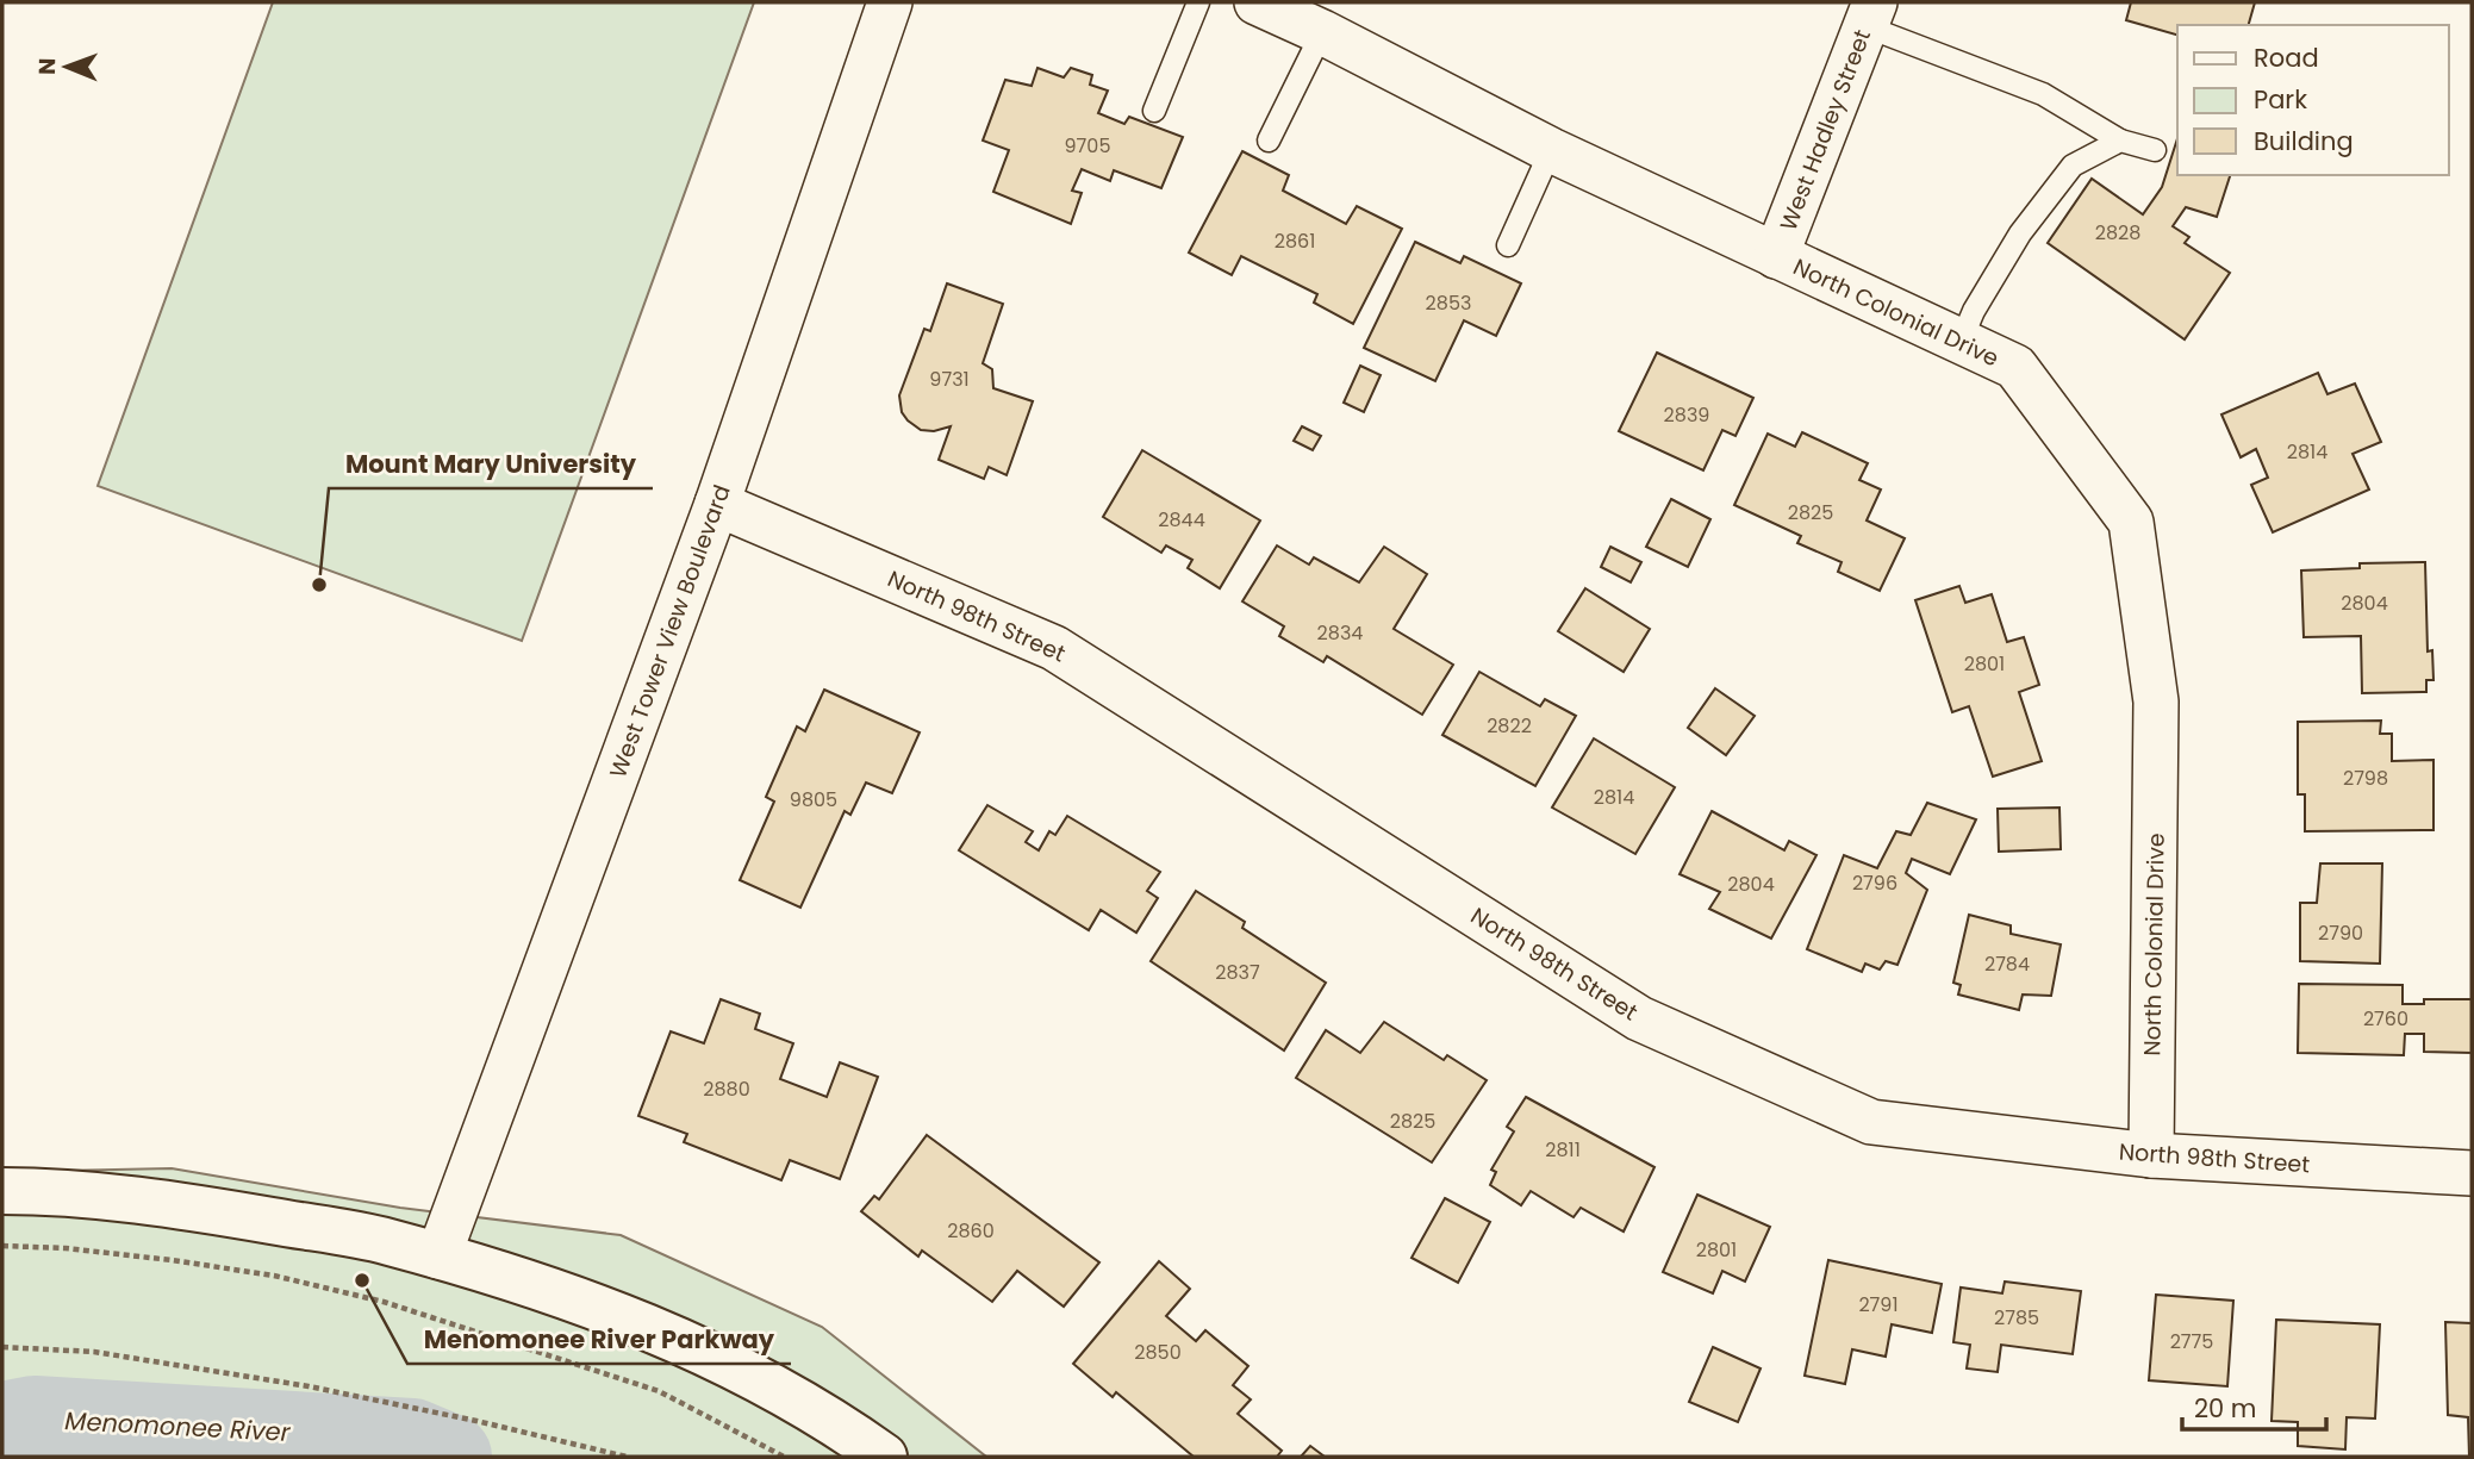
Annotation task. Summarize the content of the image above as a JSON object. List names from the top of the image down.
{
  "streets": {
    "street": [
      "West Hadley Street",
      "North Colonial Drive",
      "North 98th Street",
      "West Tower View Boulevard"
    ]
  },
  "crossings": [
    ["West Hadley Street", "North Colonial Drive"],
    ["North Colonial Drive", "North 98th Street"],
    ["North 98th Street", "West Tower View Boulevard"]
  ],
  "water": ["Menomonee River"],
  "places": ["Mount Mary University", "Menomonee River Parkway"],
  "house_numbers": [
    "9705",
    "2828",
    "2861",
    "2853",
    "9731",
    "2839",
    "2814",
    "2825",
    "2844",
    "2804",
    "2834",
    "2801",
    "2822",
    "2798",
    "2814",
    "9805",
    "2796",
    "2804",
    "2790",
    "2784",
    "2837",
    "2760",
    "2880",
    "2825",
    "2811",
    "2860",
    "2801",
    "2791",
    "2785",
    "2775",
    "2850"
  ],
  "legend": ["Road", "Park", "Building"],
  "scale_bar": "20 m",
  "north": "left"
}
